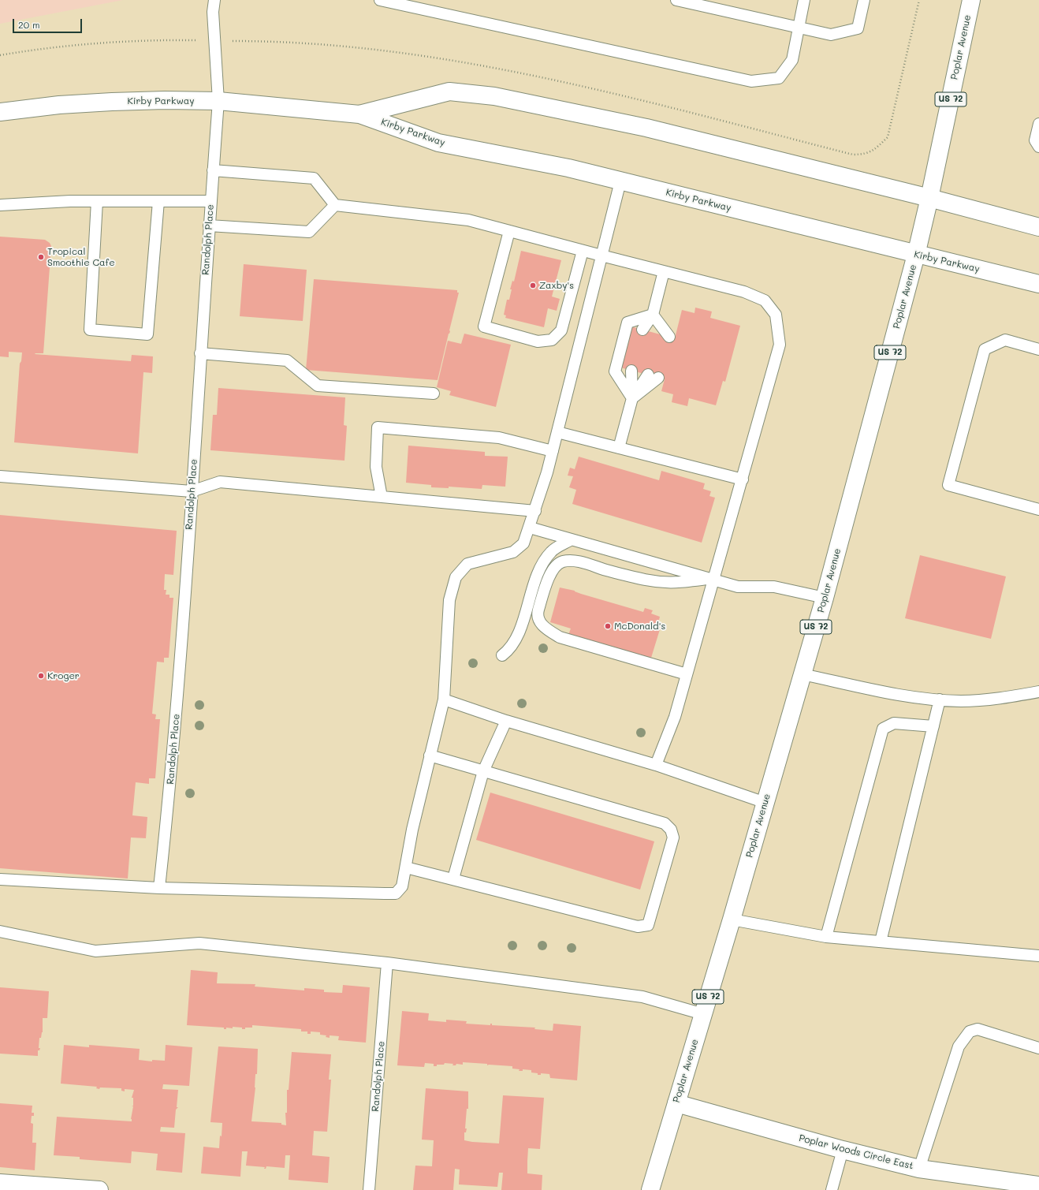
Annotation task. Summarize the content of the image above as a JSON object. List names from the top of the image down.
{
  "streets": {
    "main road": [
      "Poplar Avenue",
      "US 72",
      "Kirby Parkway",
      "Poplar Woods Circle East"
    ],
    "lane": ["Randolph Place"]
  },
  "crossings": [
    ["Poplar Avenue", "Kirby Parkway"],
    ["Poplar Avenue", "Poplar Woods Circle East"],
    ["Kirby Parkway", "Randolph Place"]
  ],
  "places": [
    "Tropical Smoothie Cafe",
    "Zaxby's",
    "McDonald's",
    "Kroger"
  ],
  "scale_bar": "20 m"
}
